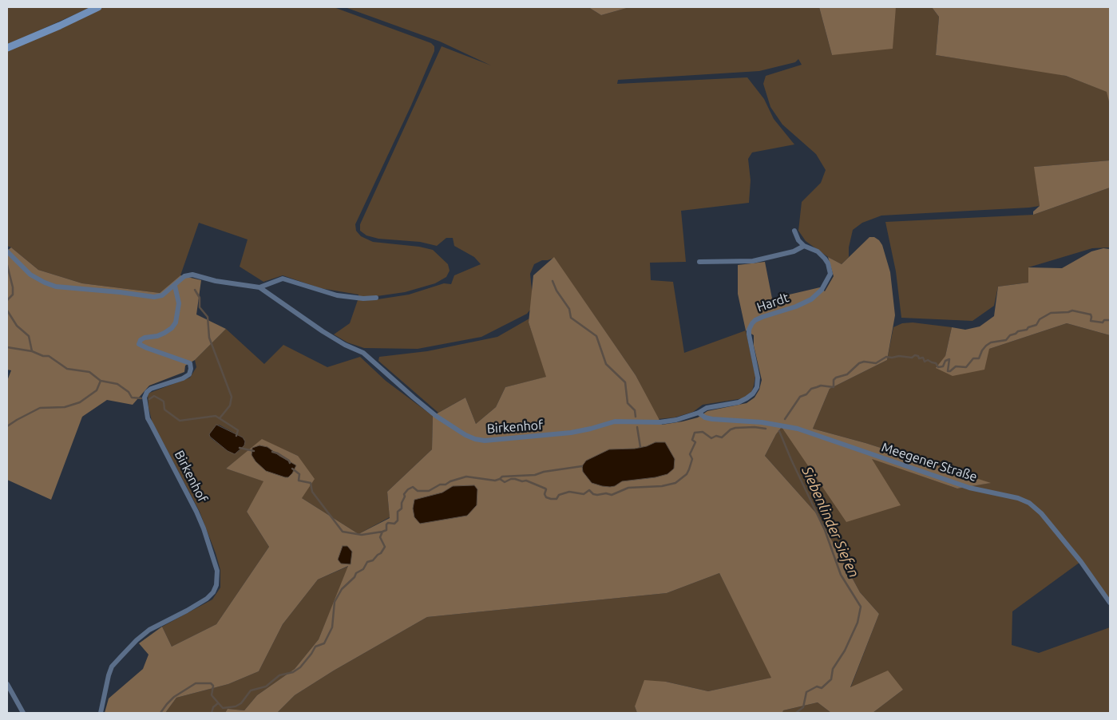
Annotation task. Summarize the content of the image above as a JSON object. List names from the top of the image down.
{
  "streets": {
    "street": ["Hardt", "Birkenhof", "Meegener Straße"]
  },
  "crossings": [
    ["Hardt", "Birkenhof"],
    ["Hardt", "Meegener Straße"],
    ["Birkenhof", "Meegener Straße"]
  ],
  "water": ["Siebenlinder Siefen"]
}
